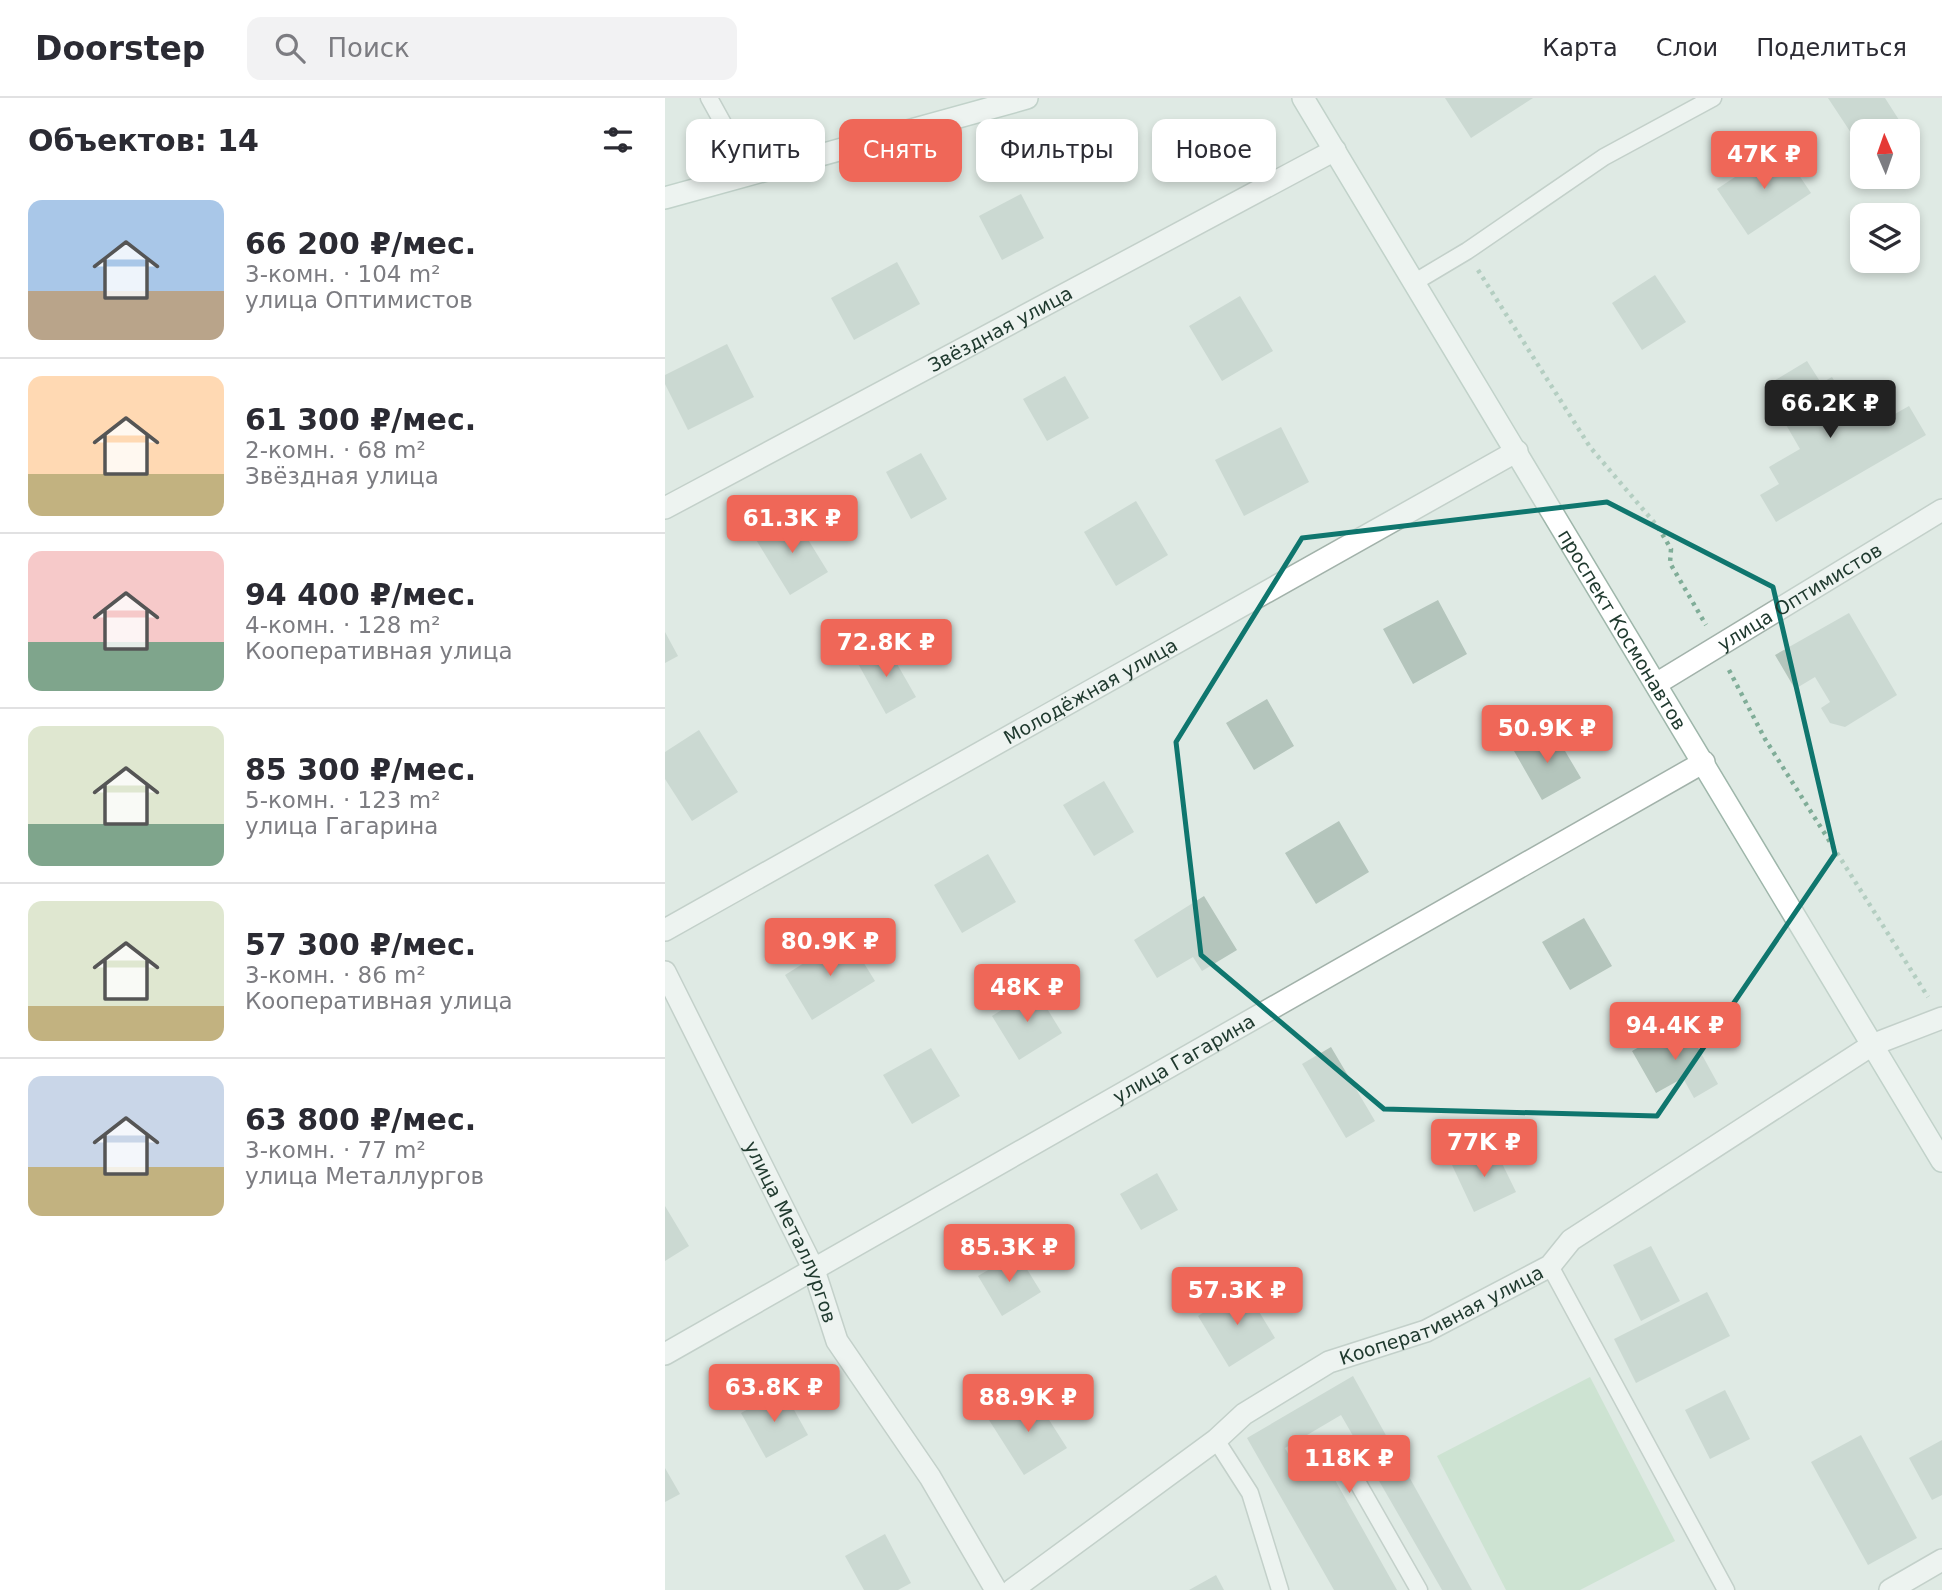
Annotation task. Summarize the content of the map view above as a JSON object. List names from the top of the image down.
{
  "streets": {
    "street": [
      "Звёздная улица",
      "улица Оптимистов",
      "проспект Космонавтов",
      "Молодёжная улица",
      "улица Гагарина",
      "улица Металлургов",
      "Кооперативная улица"
    ]
  },
  "crossings": [
    ["Звёздная улица", "проспект Космонавтов"],
    ["улица Оптимистов", "проспект Космонавтов"],
    ["проспект Космонавтов", "Молодёжная улица"],
    ["проспект Космонавтов", "улица Гагарина"],
    ["проспект Космонавтов", "Кооперативная улица"],
    ["улица Гагарина", "улица Металлургов"]
  ],
  "north": "top",
  "page": {
    "header": "Doorstep",
    "search": "Поиск",
    "nav": ["Карта", "Слои", "Поделиться"],
    "heading": "Объектов: 14",
    "chip": [
      "Купить",
      "Снять",
      "Фильтры",
      "Новое"
    ],
    "price": [
      "47K ₽",
      "66.2K ₽",
      "61.3K ₽",
      "72.8K ₽",
      "50.9K ₽",
      "80.9K ₽",
      "48K ₽",
      "94.4K ₽",
      "77K ₽",
      "85.3K ₽",
      "57.3K ₽",
      "63.8K ₽",
      "88.9K ₽",
      "118K ₽"
    ],
    "list": [
      {
        "name": "66 200 ₽/мес.",
        "note": "3-комн. · 104 m² · улица Оптимистов"
      },
      {
        "name": "61 300 ₽/мес.",
        "note": "2-комн. · 68 m² · Звёздная улица"
      },
      {
        "name": "94 400 ₽/мес.",
        "note": "4-комн. · 128 m² · Кооперативная улица"
      },
      {
        "name": "85 300 ₽/мес.",
        "note": "5-комн. · 123 m² · улица Гагарина"
      },
      {
        "name": "57 300 ₽/мес.",
        "note": "3-комн. · 86 m² · Кооперативная улица"
      },
      {
        "name": "63 800 ₽/мес.",
        "note": "3-комн. · 77 m² · улица Металлургов"
      }
    ]
  }
}
